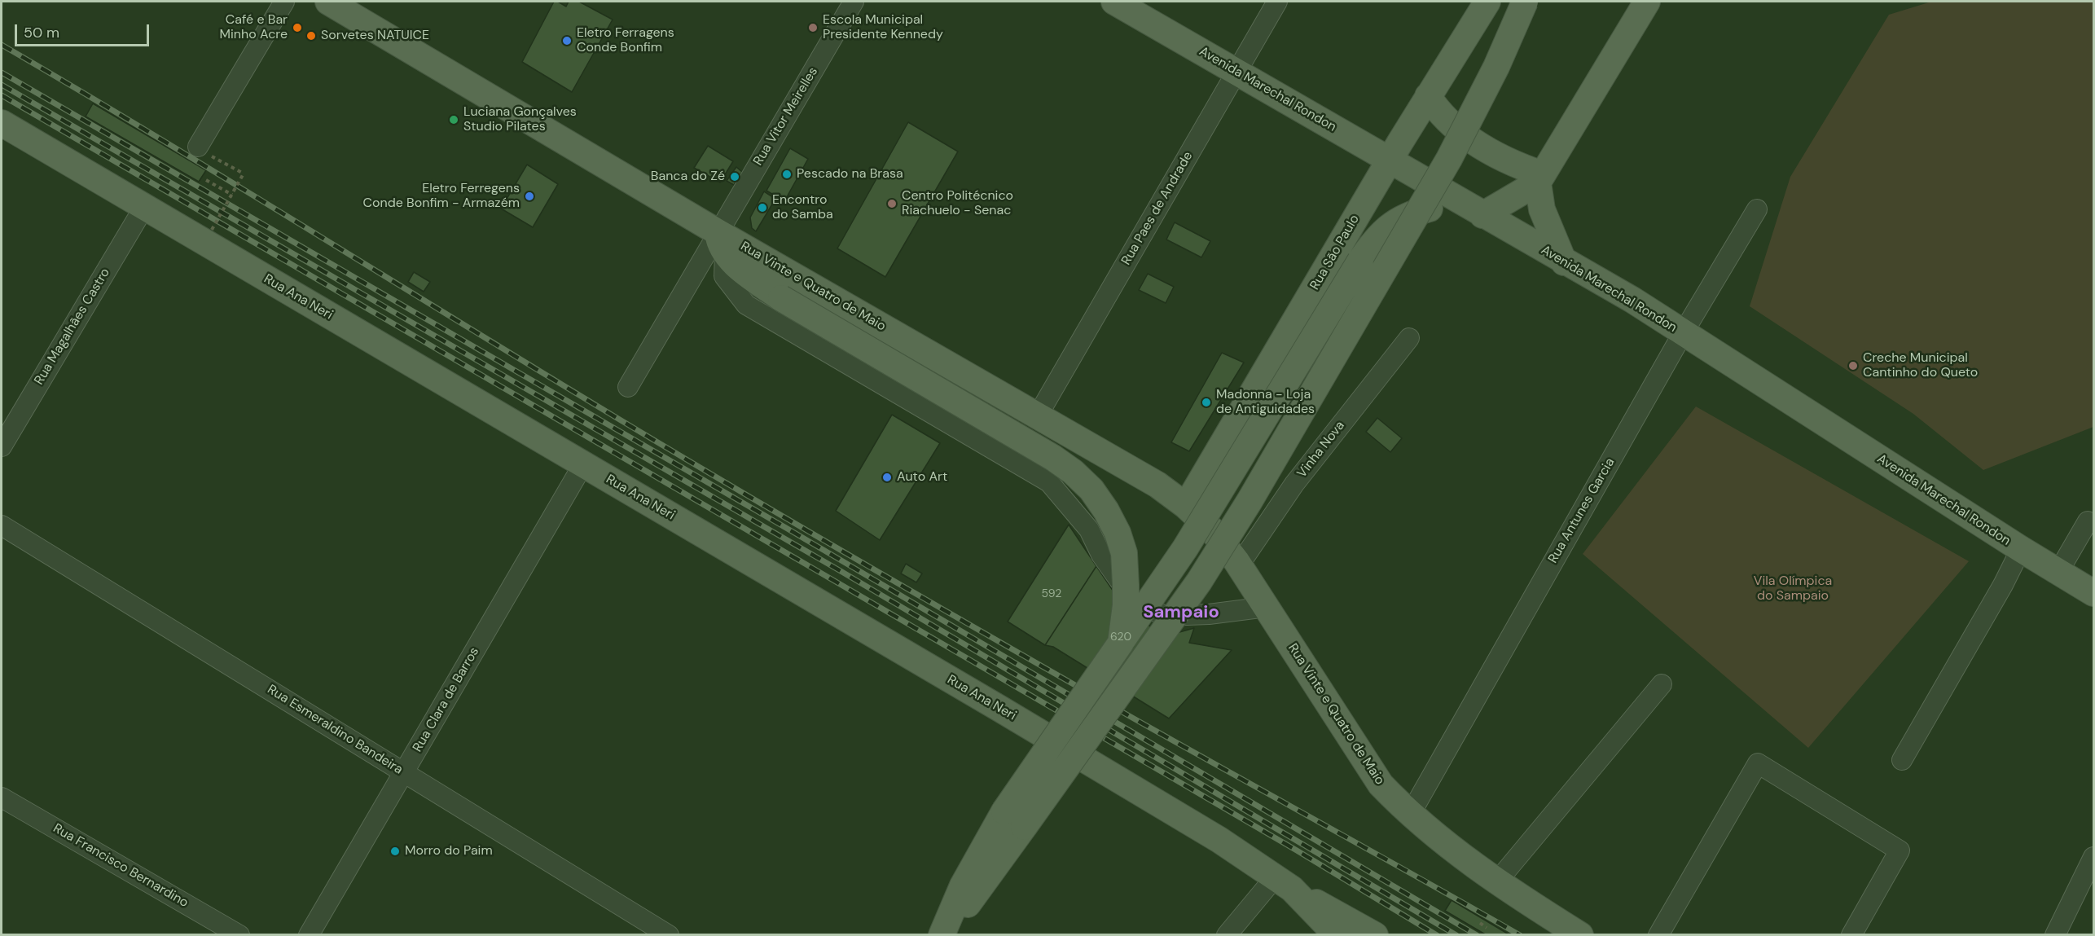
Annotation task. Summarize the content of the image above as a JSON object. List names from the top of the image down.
{
  "streets": {
    "main road": [
      "Avenida Marechal Rondon",
      "Rua São Paulo",
      "Rua Vinte e Quatro de Maio",
      "Rua Ana Neri"
    ],
    "street": [
      "Rua Vitor Meirelles",
      "Rua Paes de Andrade",
      "Rua Magalhães Castro",
      "Vinha Nova",
      "Rua Antunes Garcia",
      "Rua Clara de Barros",
      "Rua Esmeraldino Bandeira",
      "Rua Francisco Bernardino"
    ]
  },
  "crossings": [
    ["Avenida Marechal Rondon", "Rua Paes de Andrade"],
    ["Avenida Marechal Rondon", "Rua São Paulo"],
    ["Avenida Marechal Rondon", "Rua Antunes Garcia"],
    ["Rua Vitor Meirelles", "Rua Vinte e Quatro de Maio"],
    ["Rua Paes de Andrade", "Rua Vinte e Quatro de Maio"],
    ["Rua São Paulo", "Rua Vinte e Quatro de Maio"],
    ["Rua Vinte e Quatro de Maio", "Vinha Nova"],
    ["Rua Vinte e Quatro de Maio", "Rua Antunes Garcia"],
    ["Rua Ana Neri", "Rua Magalhães Castro"],
    ["Rua Ana Neri", "Rua Clara de Barros"],
    ["Rua Clara de Barros", "Rua Esmeraldino Bandeira"]
  ],
  "districts": ["Sampaio"],
  "parks": ["Vila Olímpica do Sampaio"],
  "places": [
    "Café e Bar Minho Acre",
    "Escola Municipal Presidente Kennedy",
    "Sorvetes NATUICE",
    "Eletro Ferragens Conde Bonfim",
    "Luciana Gonçalves Studio Pilates",
    "Pescado na Brasa",
    "Banca do Zé",
    "Eletro Ferregens Conde Bonfim - Armazém",
    "Centro Politécnico Riachuelo - Senac",
    "Encontro do Samba",
    "Creche Municipal Cantinho do Queto",
    "Madonna - Loja de Antiguidades",
    "Auto Art",
    "Morro do Paim"
  ],
  "house_numbers": ["592", "620"],
  "scale_bar": "50 m"
}
